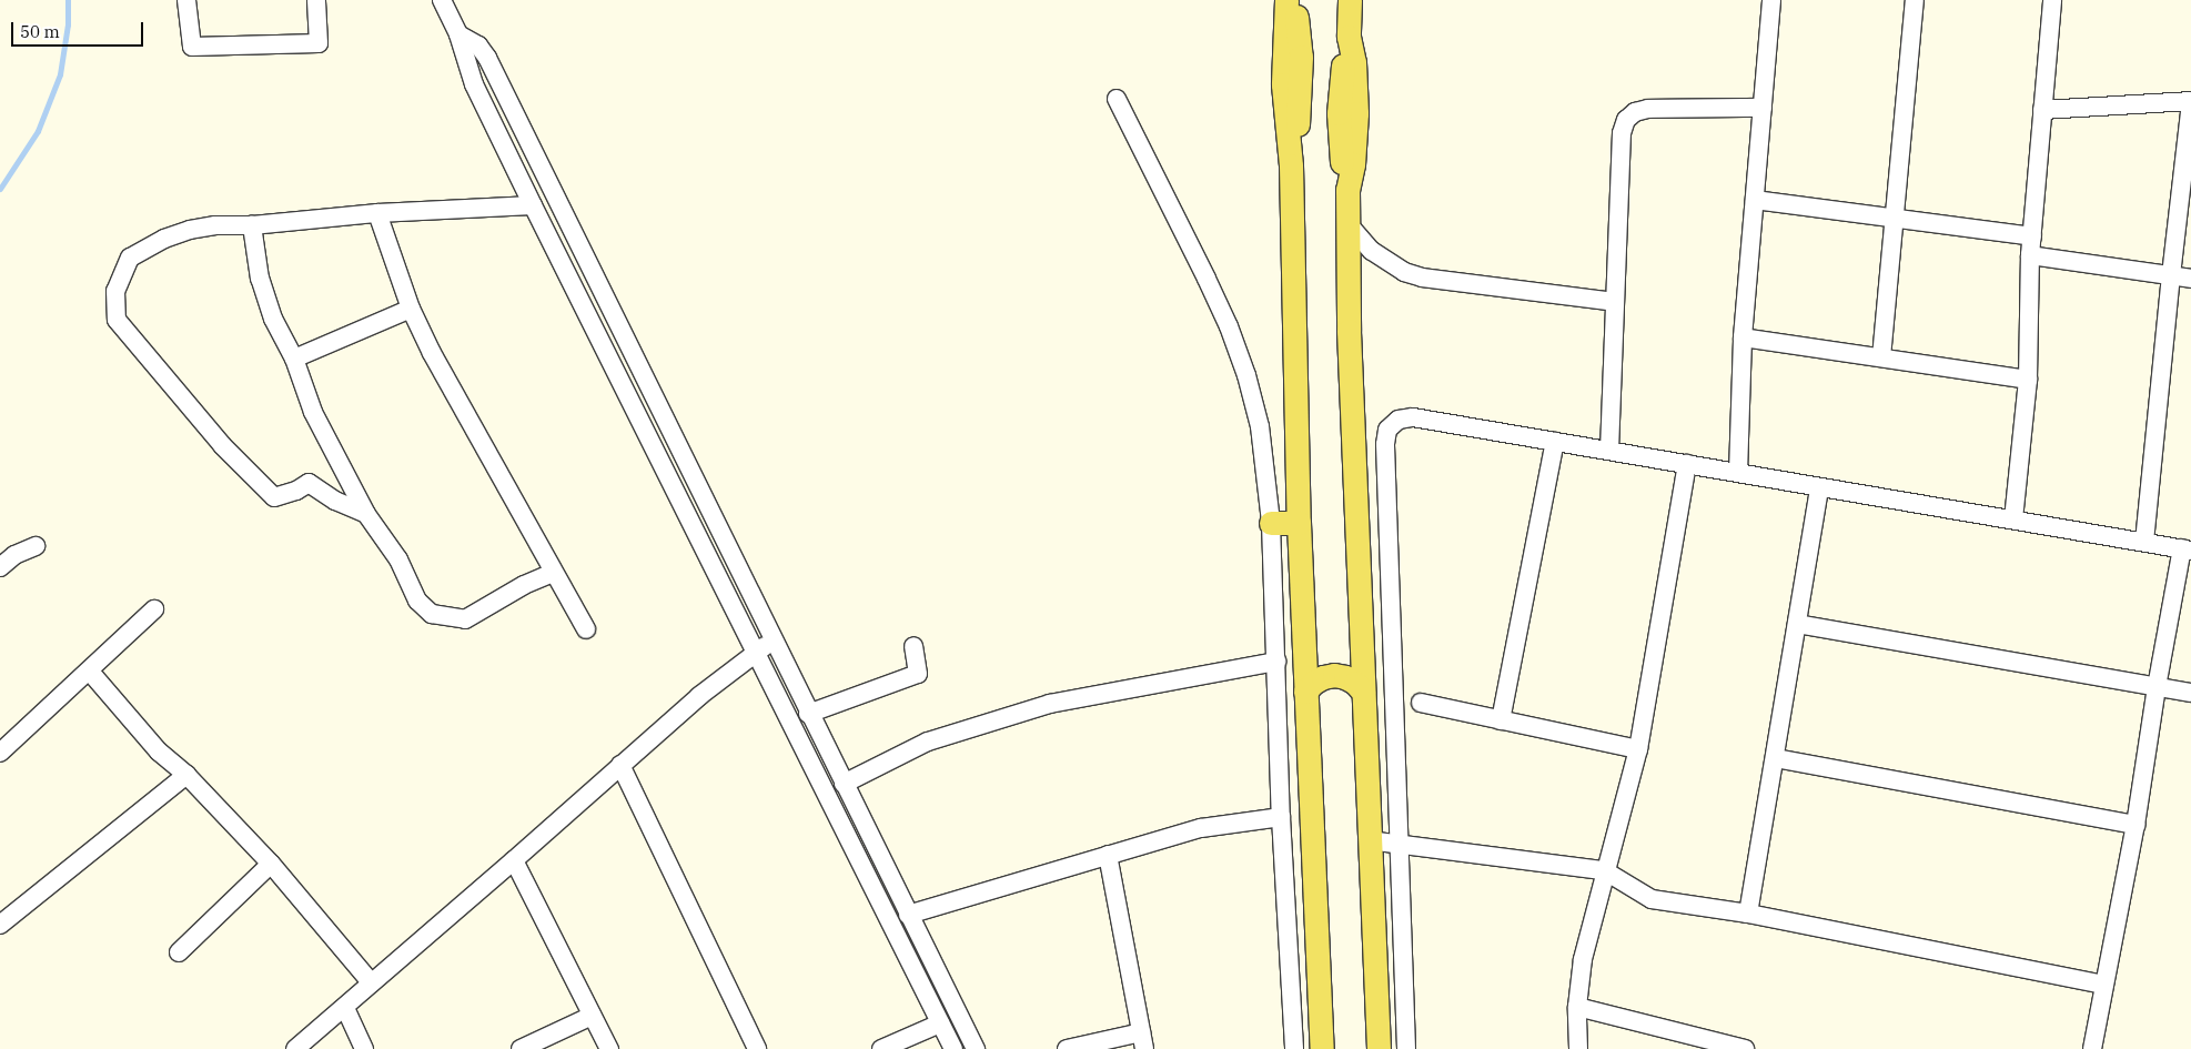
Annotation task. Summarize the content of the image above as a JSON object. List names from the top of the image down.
{
  "scale_bar": "50 m"
}
